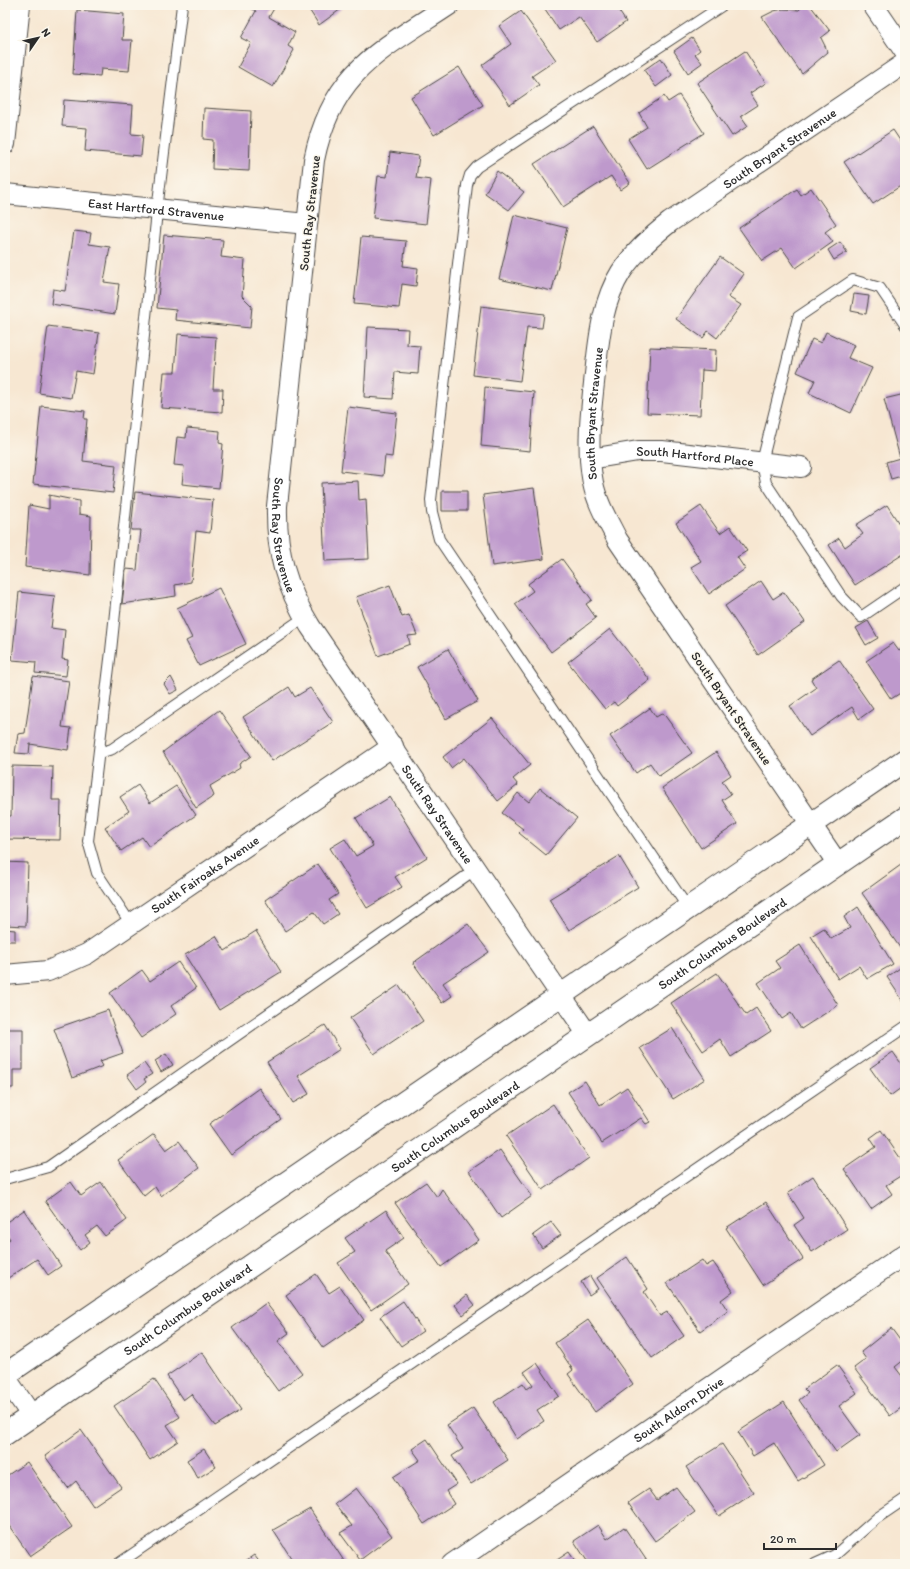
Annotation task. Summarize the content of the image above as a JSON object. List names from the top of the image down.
{
  "streets": {
    "street": [
      "South Bryant Stravenue",
      "East Hartford Stravenue",
      "South Ray Stravenue",
      "South Hartford Place",
      "South Fairoaks Avenue",
      "South Columbus Boulevard",
      "South Aldorn Drive"
    ]
  },
  "crossings": [
    ["South Bryant Stravenue", "South Hartford Place"],
    ["South Bryant Stravenue", "South Columbus Boulevard"],
    ["East Hartford Stravenue", "South Ray Stravenue"],
    ["South Ray Stravenue", "South Fairoaks Avenue"],
    ["South Ray Stravenue", "South Columbus Boulevard"]
  ],
  "scale_bar": "20 m",
  "north": "top right"
}
